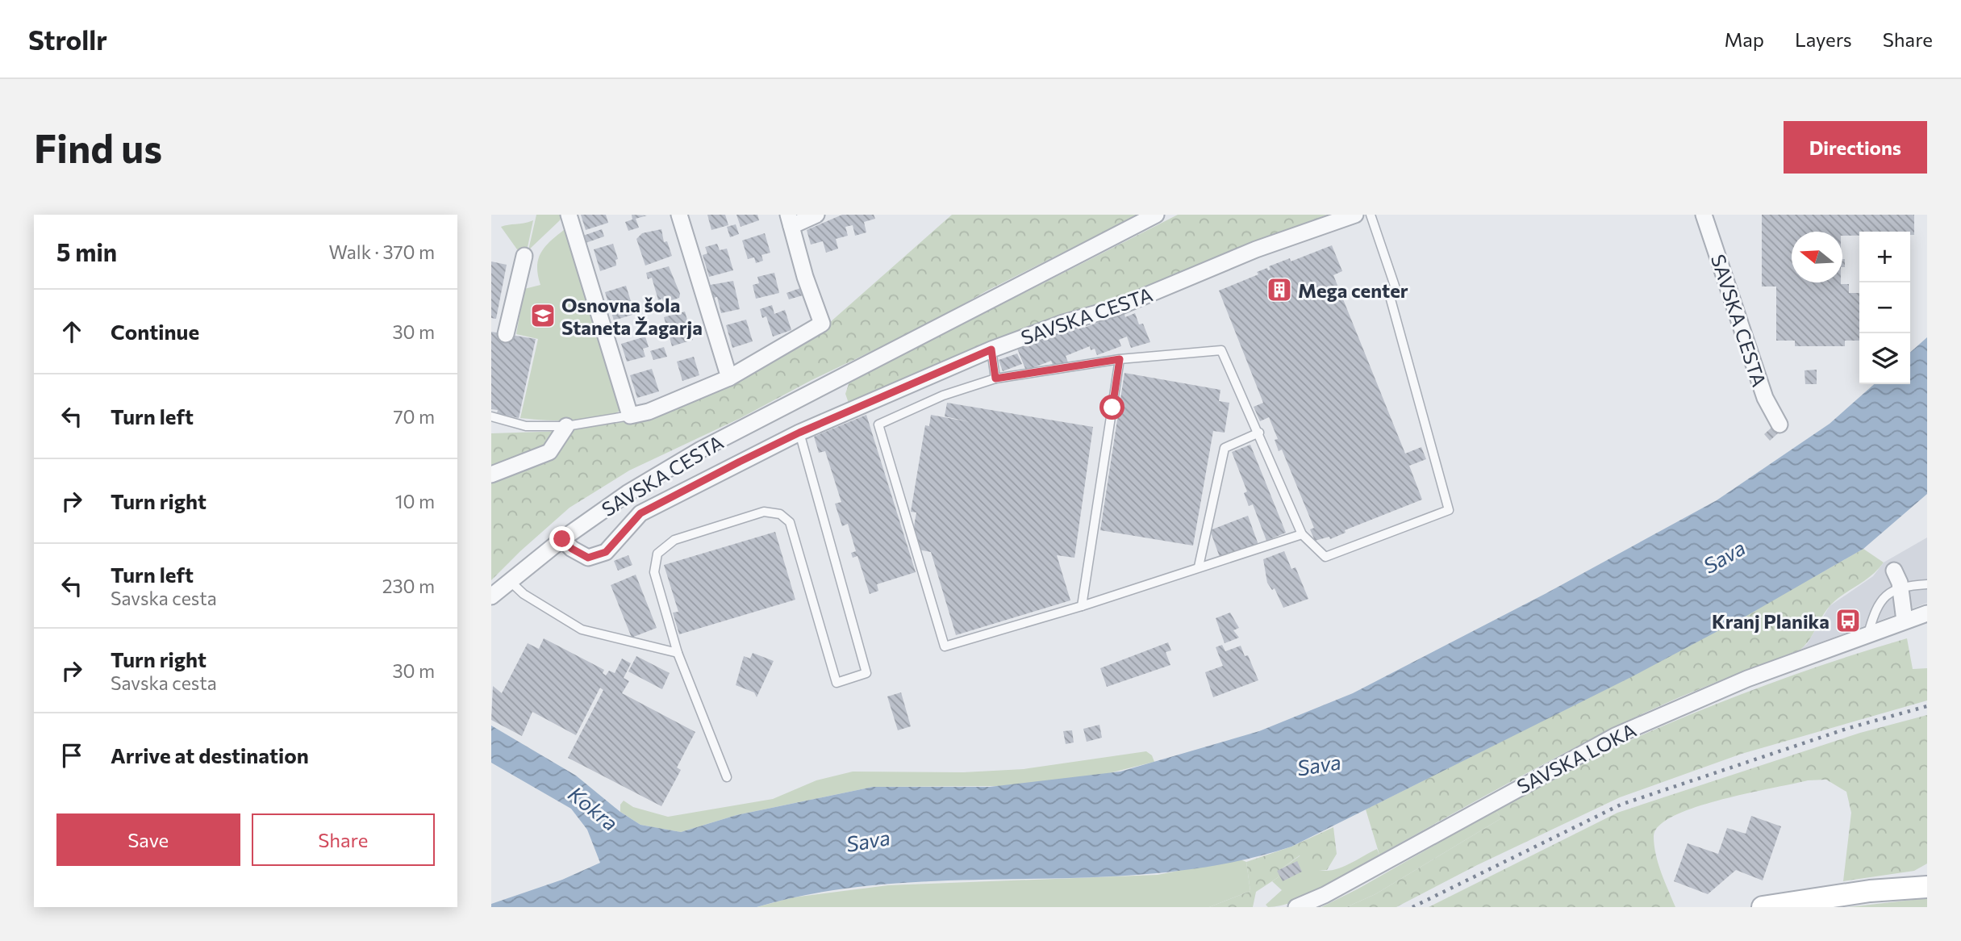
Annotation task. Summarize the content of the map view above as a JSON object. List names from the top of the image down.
{
  "streets": {
    "street": ["SAVSKA CESTA", "SAVSKA LOKA"]
  },
  "water": ["Sava", "Kokra"],
  "places": {
    "building": ["Mega center"],
    "school or university": ["Osnovna šola Staneta Žagarja"],
    "bus stop": ["Kranj Planika"]
  },
  "north": "left",
  "page": {
    "header": "Strollr",
    "nav": ["Map", "Layers", "Share"],
    "buttons": [
      "Directions",
      ["Save", "Share"]
    ],
    "title": "Find us",
    "heading": ["5 min", "Walk · 370 m"],
    "map_buttons": ["+", "−"],
    "list": [
      ["Continue", "30 m"],
      ["Turn left", "70 m"],
      ["Turn right", "10 m"],
      ["Turn left", "Savska cesta", "230 m"],
      ["Turn right", "Savska cesta", "30 m"],
      "Arrive at destination"
    ]
  }
}
